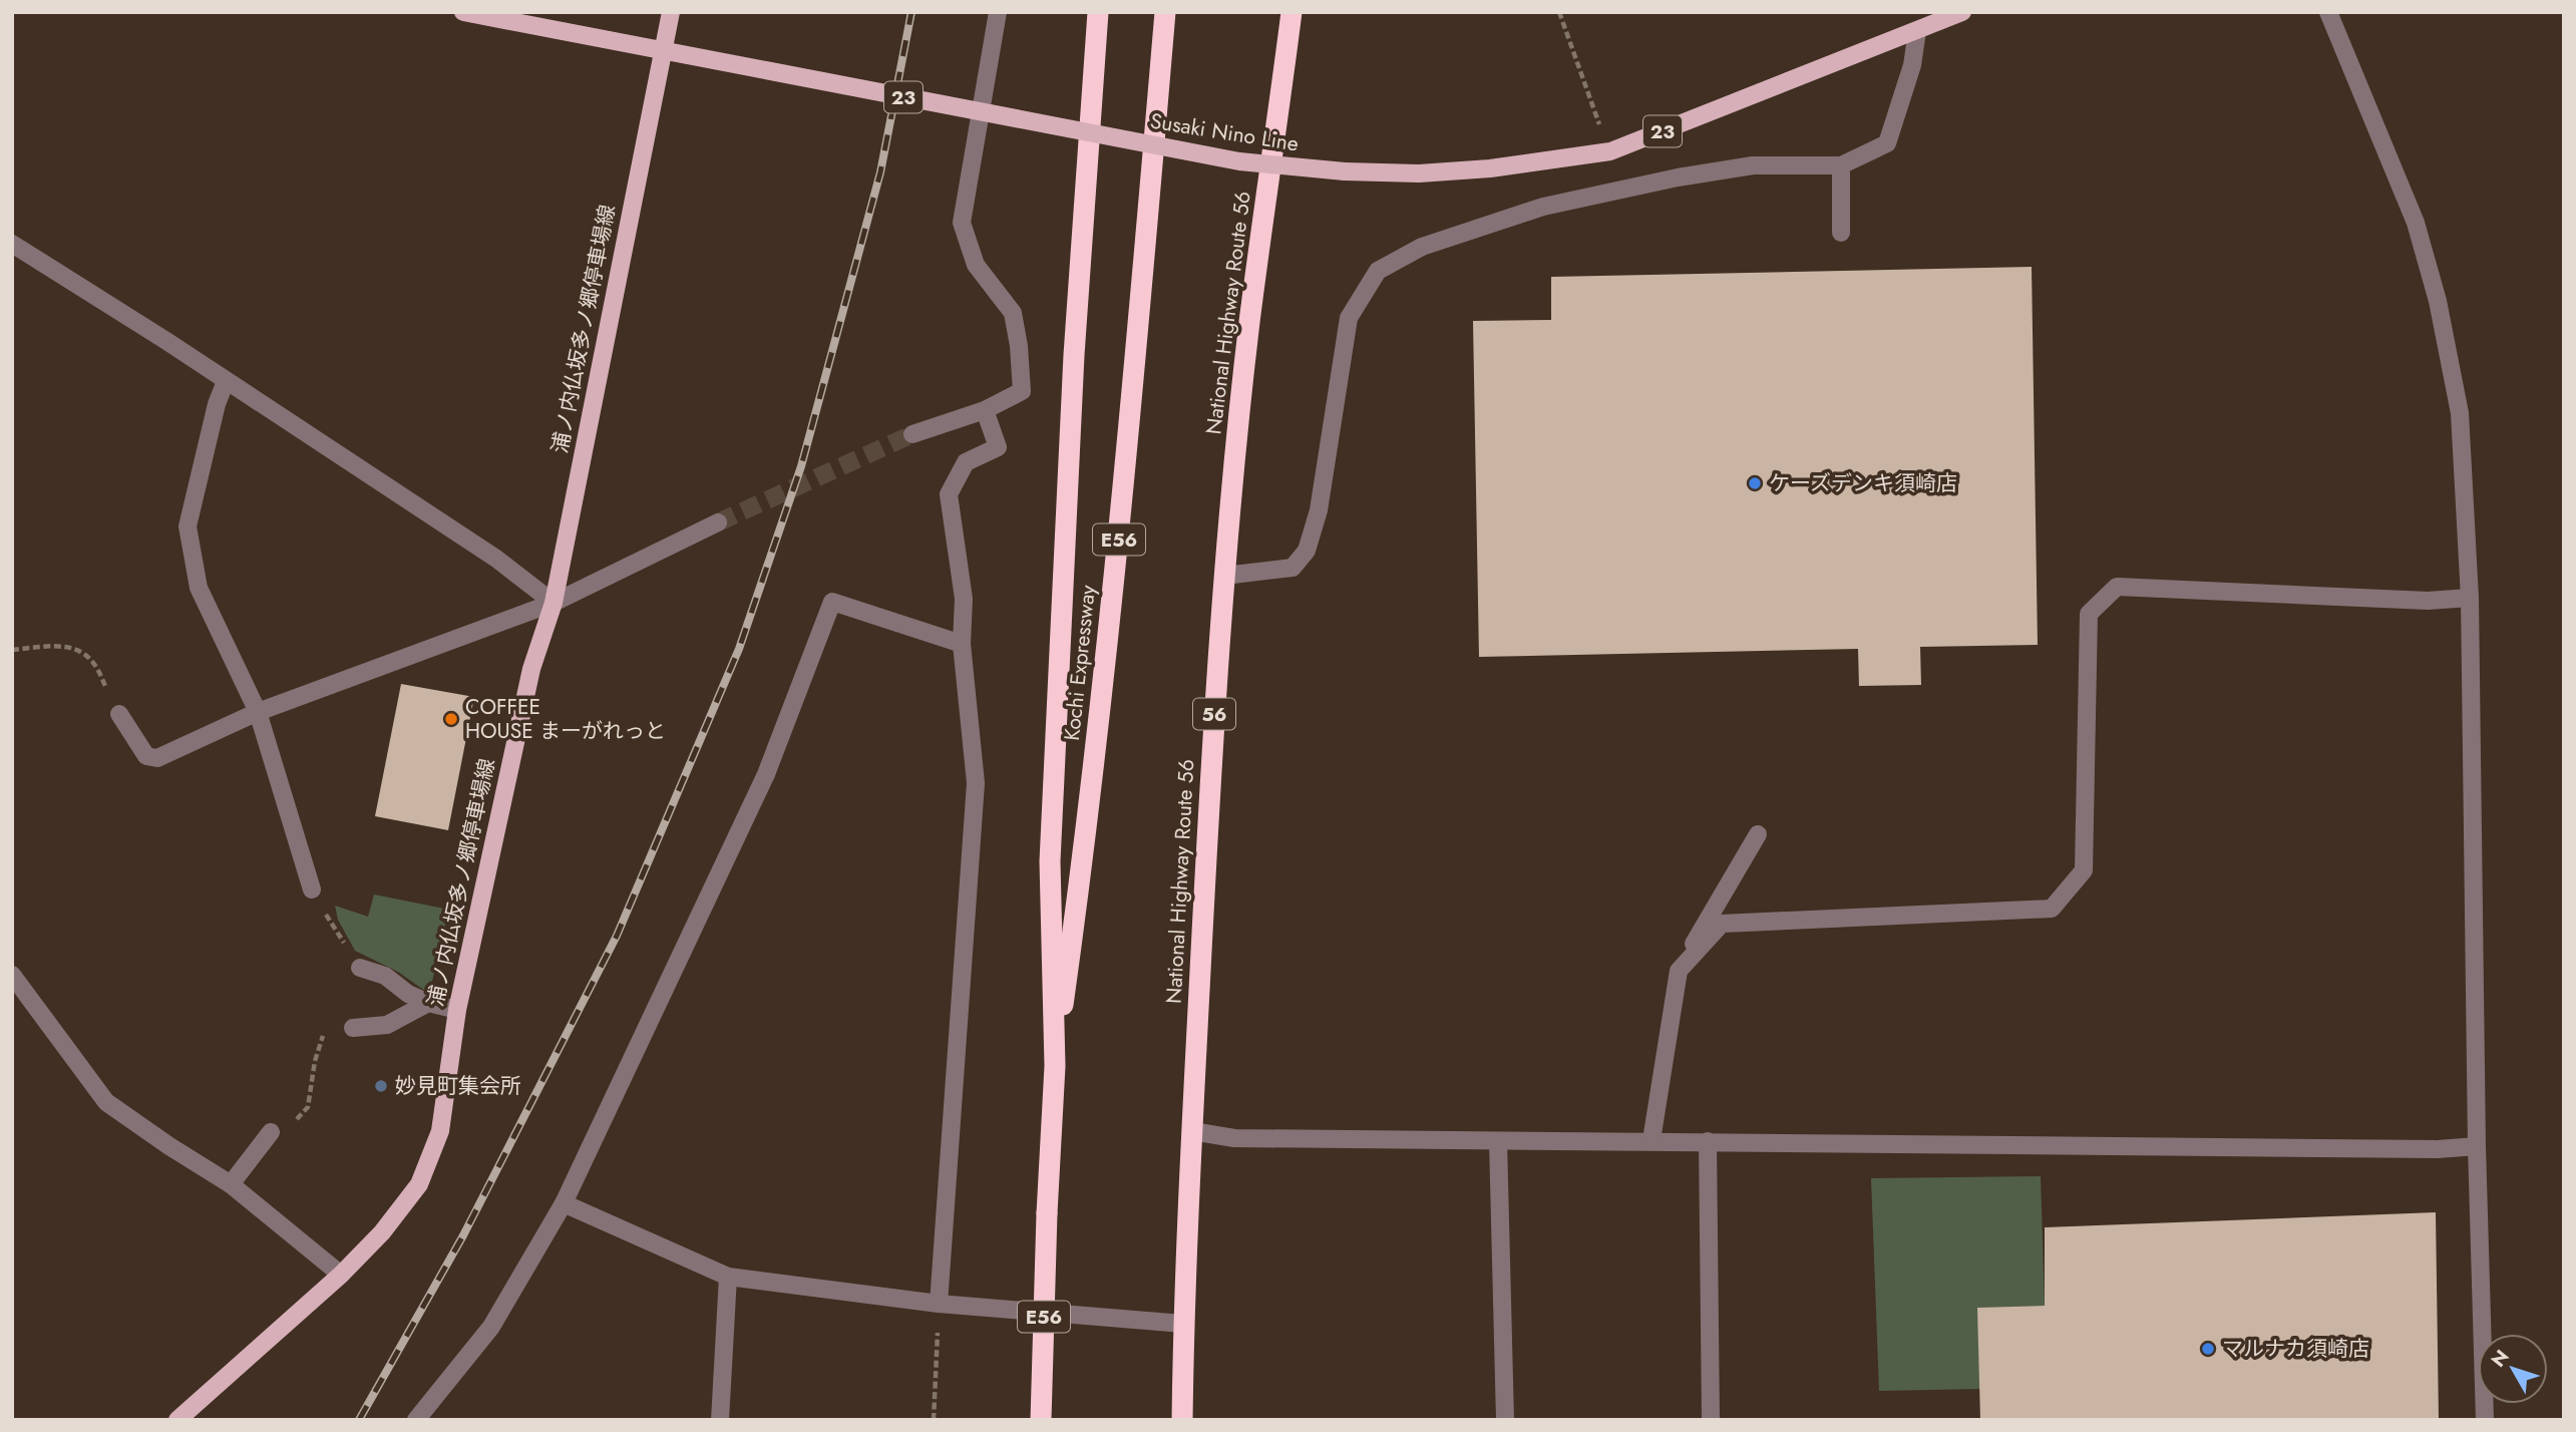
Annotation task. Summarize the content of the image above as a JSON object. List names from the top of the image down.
{
  "streets": {
    "highway": [
      "National Highway Route 56",
      "E56",
      "Kochi Expressway",
      "56"
    ],
    "main road": ["23", "Susaki Nino Line", "浦ノ内仏坂多ノ郷停車場線"]
  },
  "places": [
    "ケーズデンキ須崎店",
    "COFFEE HOUSE まーがれっと",
    "妙見町集会所",
    "マルナカ須崎店"
  ],
  "north": "top left"
}
